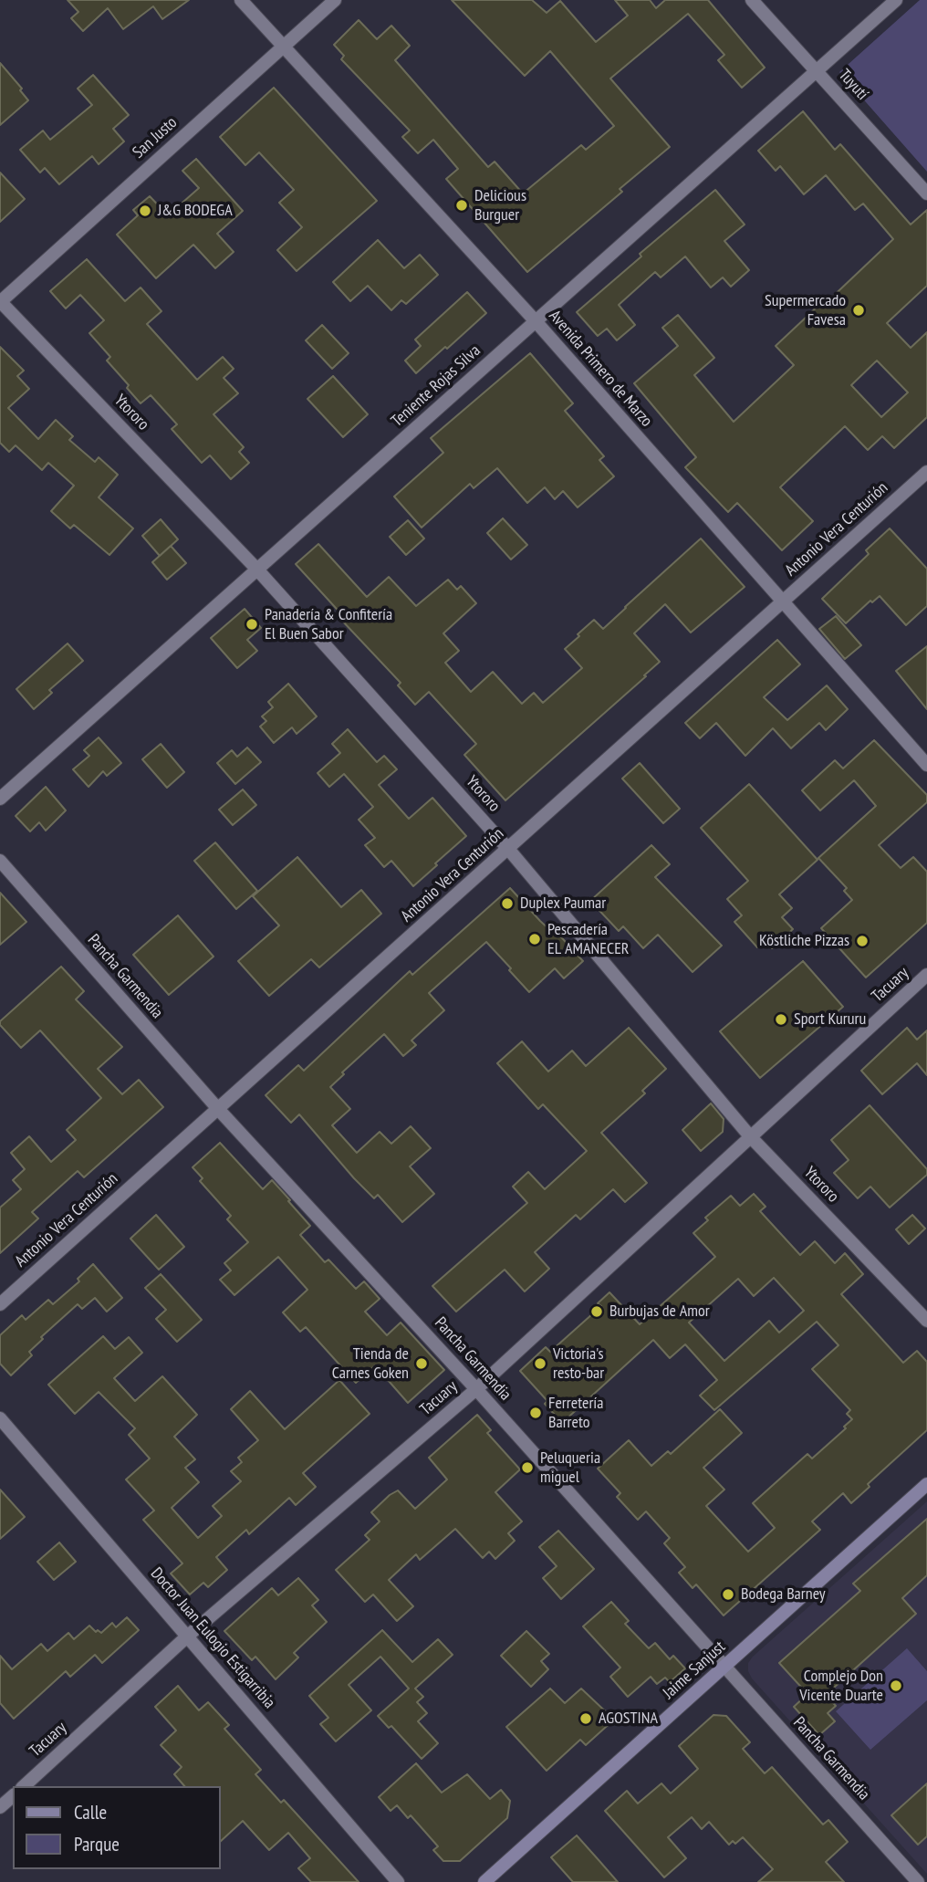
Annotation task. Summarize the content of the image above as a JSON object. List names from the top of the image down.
{
  "streets": {
    "main road": ["Jaime Sanjust"],
    "street": [
      "Tuyutí",
      "San Justo",
      "Avenida Primero de Marzo",
      "Teniente Rojas Silva",
      "Ytororo",
      "Antonio Vera Centurión",
      "Pancha Garmendia",
      "Tacuary",
      "Doctor Juan Eulogio Estigarribia"
    ]
  },
  "crossings": [
    ["Tuyutí", "Teniente Rojas Silva"],
    ["San Justo", "Avenida Primero de Marzo"],
    ["San Justo", "Ytororo"],
    ["Avenida Primero de Marzo", "Teniente Rojas Silva"],
    ["Avenida Primero de Marzo", "Antonio Vera Centurión"],
    ["Teniente Rojas Silva", "Ytororo"],
    ["Ytororo", "Antonio Vera Centurión"],
    ["Ytororo", "Tacuary"],
    ["Antonio Vera Centurión", "Pancha Garmendia"],
    ["Pancha Garmendia", "Tacuary"],
    ["Pancha Garmendia", "Jaime Sanjust"],
    ["Tacuary", "Doctor Juan Eulogio Estigarribia"]
  ],
  "places": [
    "Delicious Burguer",
    "J&G BODEGA",
    "Supermercado Favesa",
    "Panadería & Confitería El Buen Sabor",
    "Duplex Paumar",
    "Pescadería EL AMANECER",
    "Köstliche Pizzas",
    "Sport Kururu",
    "Burbujas de Amor",
    "Tienda de Carnes Goken",
    "Victoria's resto-bar",
    "Ferretería Barreto",
    "Peluqueria miguel",
    "Bodega Barney",
    "Complejo Don Vicente Duarte",
    "AGOSTINA"
  ],
  "legend": ["Calle", "Parque"]
}
